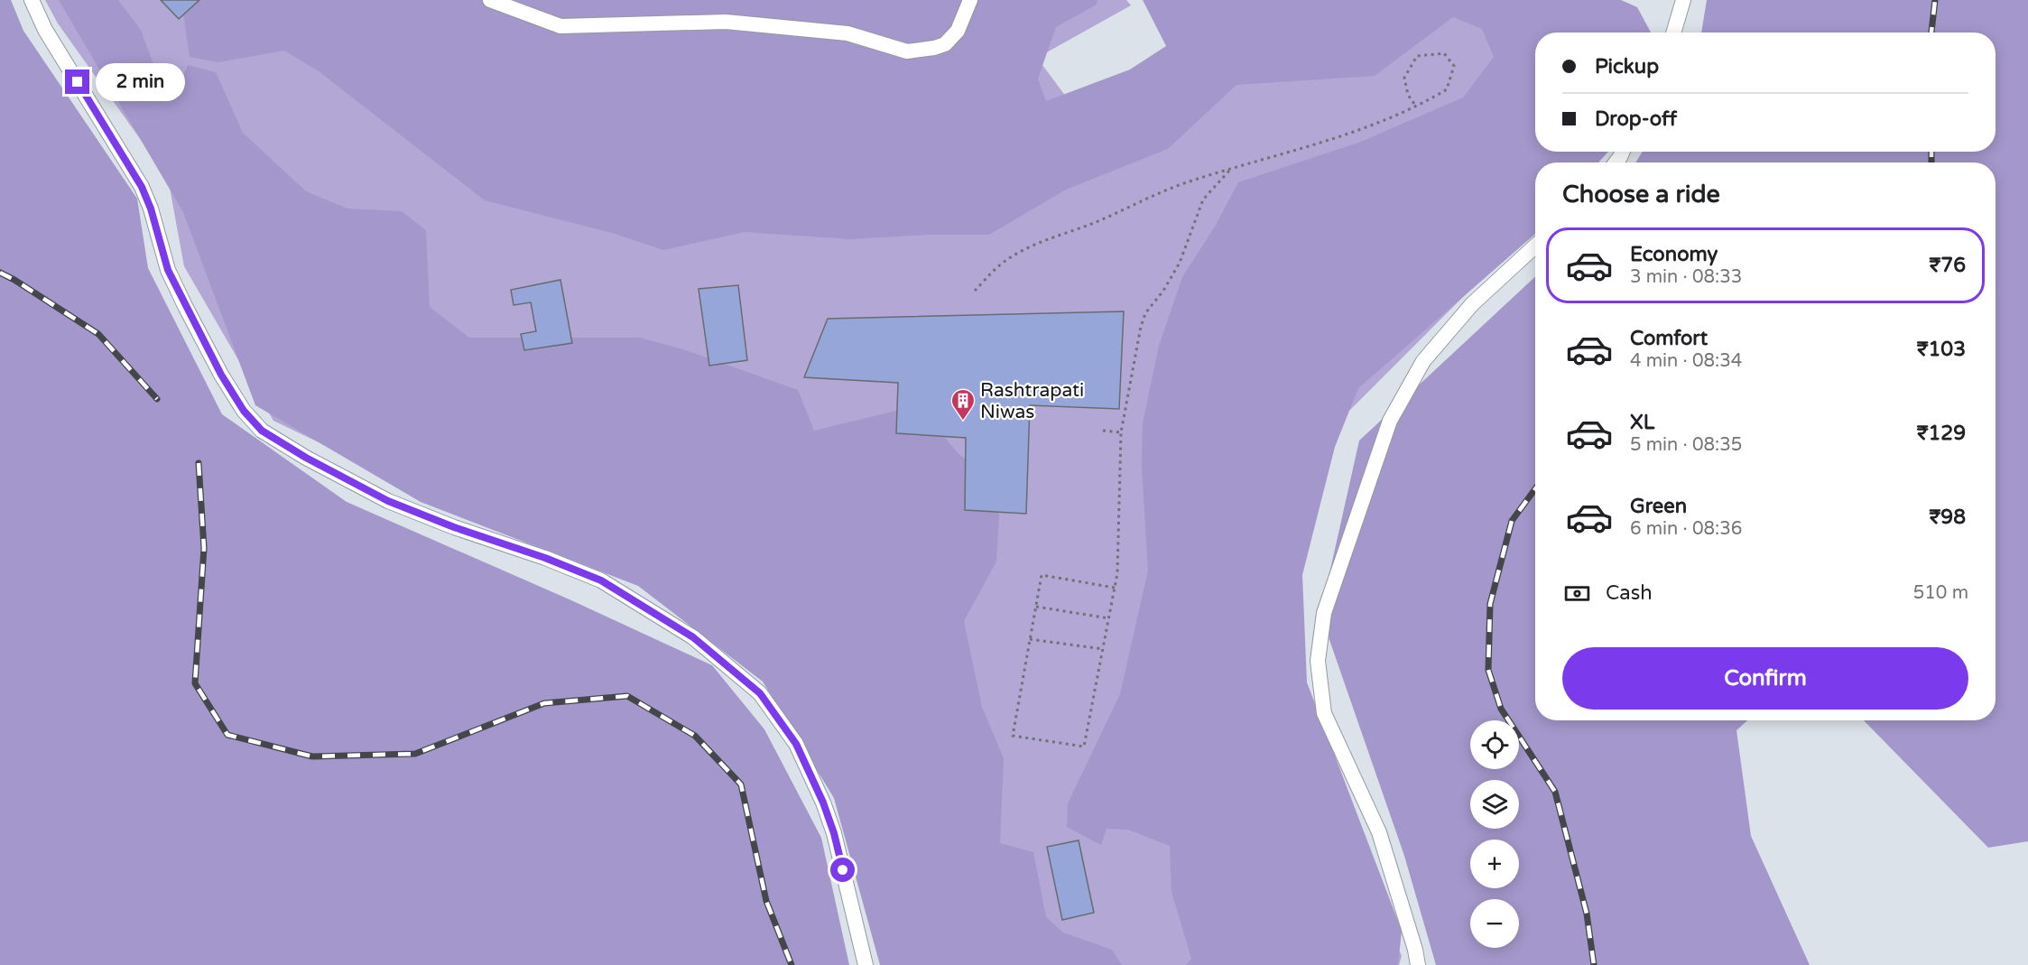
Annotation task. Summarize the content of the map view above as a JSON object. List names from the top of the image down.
{
  "places": {
    "building": ["Rashtrapati Niwas"]
  },
  "page": {
    "banner": ["Pickup", "Drop-off"],
    "bubble": "2 min",
    "heading": "Choose a ride",
    "list": [
      {
        "name": "Economy",
        "note": "3 min · 08:33",
        "value": "₹76"
      },
      {
        "name": "Comfort",
        "note": "4 min · 08:34",
        "value": "₹103"
      },
      {
        "name": "XL",
        "note": "5 min · 08:35",
        "value": "₹129"
      },
      {
        "name": "Green",
        "note": "6 min · 08:36",
        "value": "₹98"
      }
    ],
    "pay": ["Cash", "510 m"],
    "buttons": "Confirm",
    "map_buttons": ["+", "−"]
  }
}
